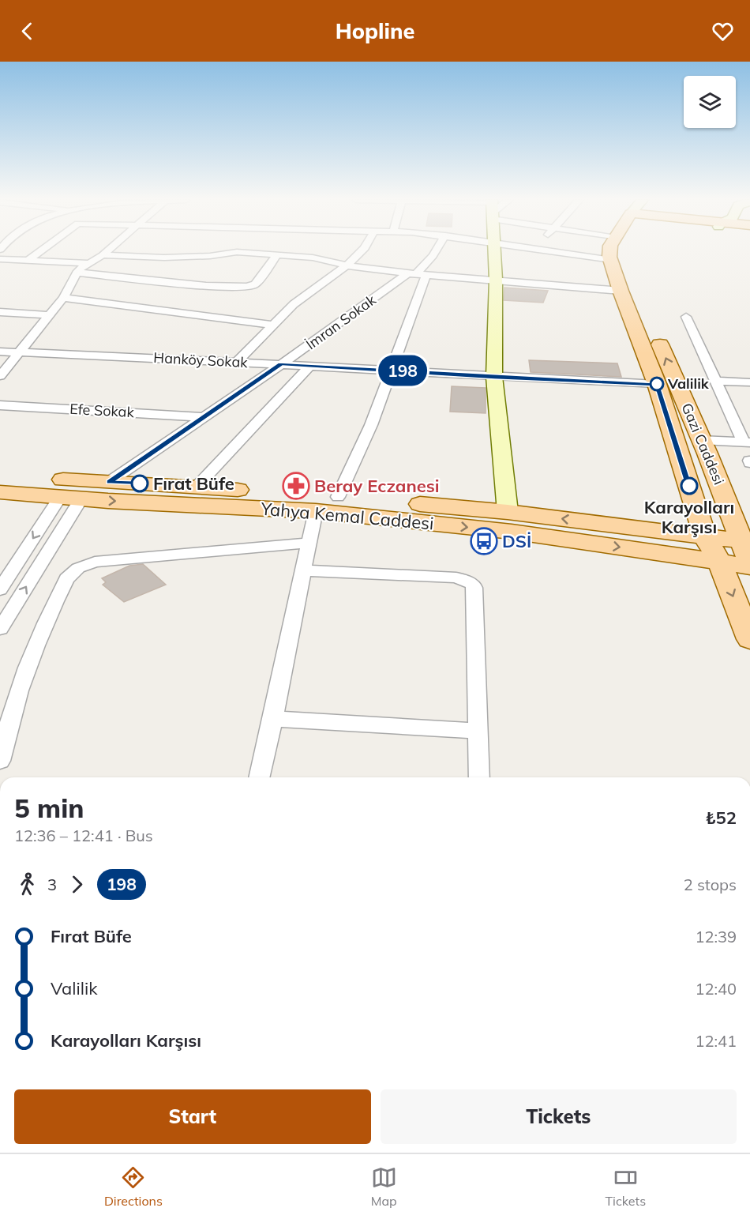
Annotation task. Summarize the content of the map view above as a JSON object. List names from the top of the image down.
{
  "streets": {
    "main road": ["Gazi Caddesi", "Yahya Kemal Caddesi"],
    "street": ["İmran Sokak", "Hanköy Sokak", "Efe Sokak"]
  },
  "crossings": [
    ["İmran Sokak", "Hanköy Sokak"],
    ["İmran Sokak", "Efe Sokak"],
    ["İmran Sokak", "Yahya Kemal Caddesi"],
    ["Hanköy Sokak", "Gazi Caddesi"],
    ["Gazi Caddesi", "Yahya Kemal Caddesi"]
  ],
  "places": {
    "other": ["Valilik", "Fırat Büfe", "Karayolları Karşısı"],
    "pharmacy": ["Beray Eczanesi"],
    "bus stop": ["DSİ"]
  },
  "lines": ["bus line 198"],
  "page": {
    "header": "Hopline",
    "on_map": "198",
    "heading": ["5 min", "12:36 – 12:41 · Bus", "₺52"],
    "legs": ["3", "198", "2 stops"],
    "list": [
      {
        "name": "Fırat Büfe",
        "value": "12:39"
      },
      {
        "name": "Valilik",
        "value": "12:40"
      },
      {
        "name": "Karayolları Karşısı",
        "value": "12:41"
      }
    ],
    "buttons": ["Start", "Tickets"],
    "tabs": ["Directions", "Map", "Tickets"]
  }
}
